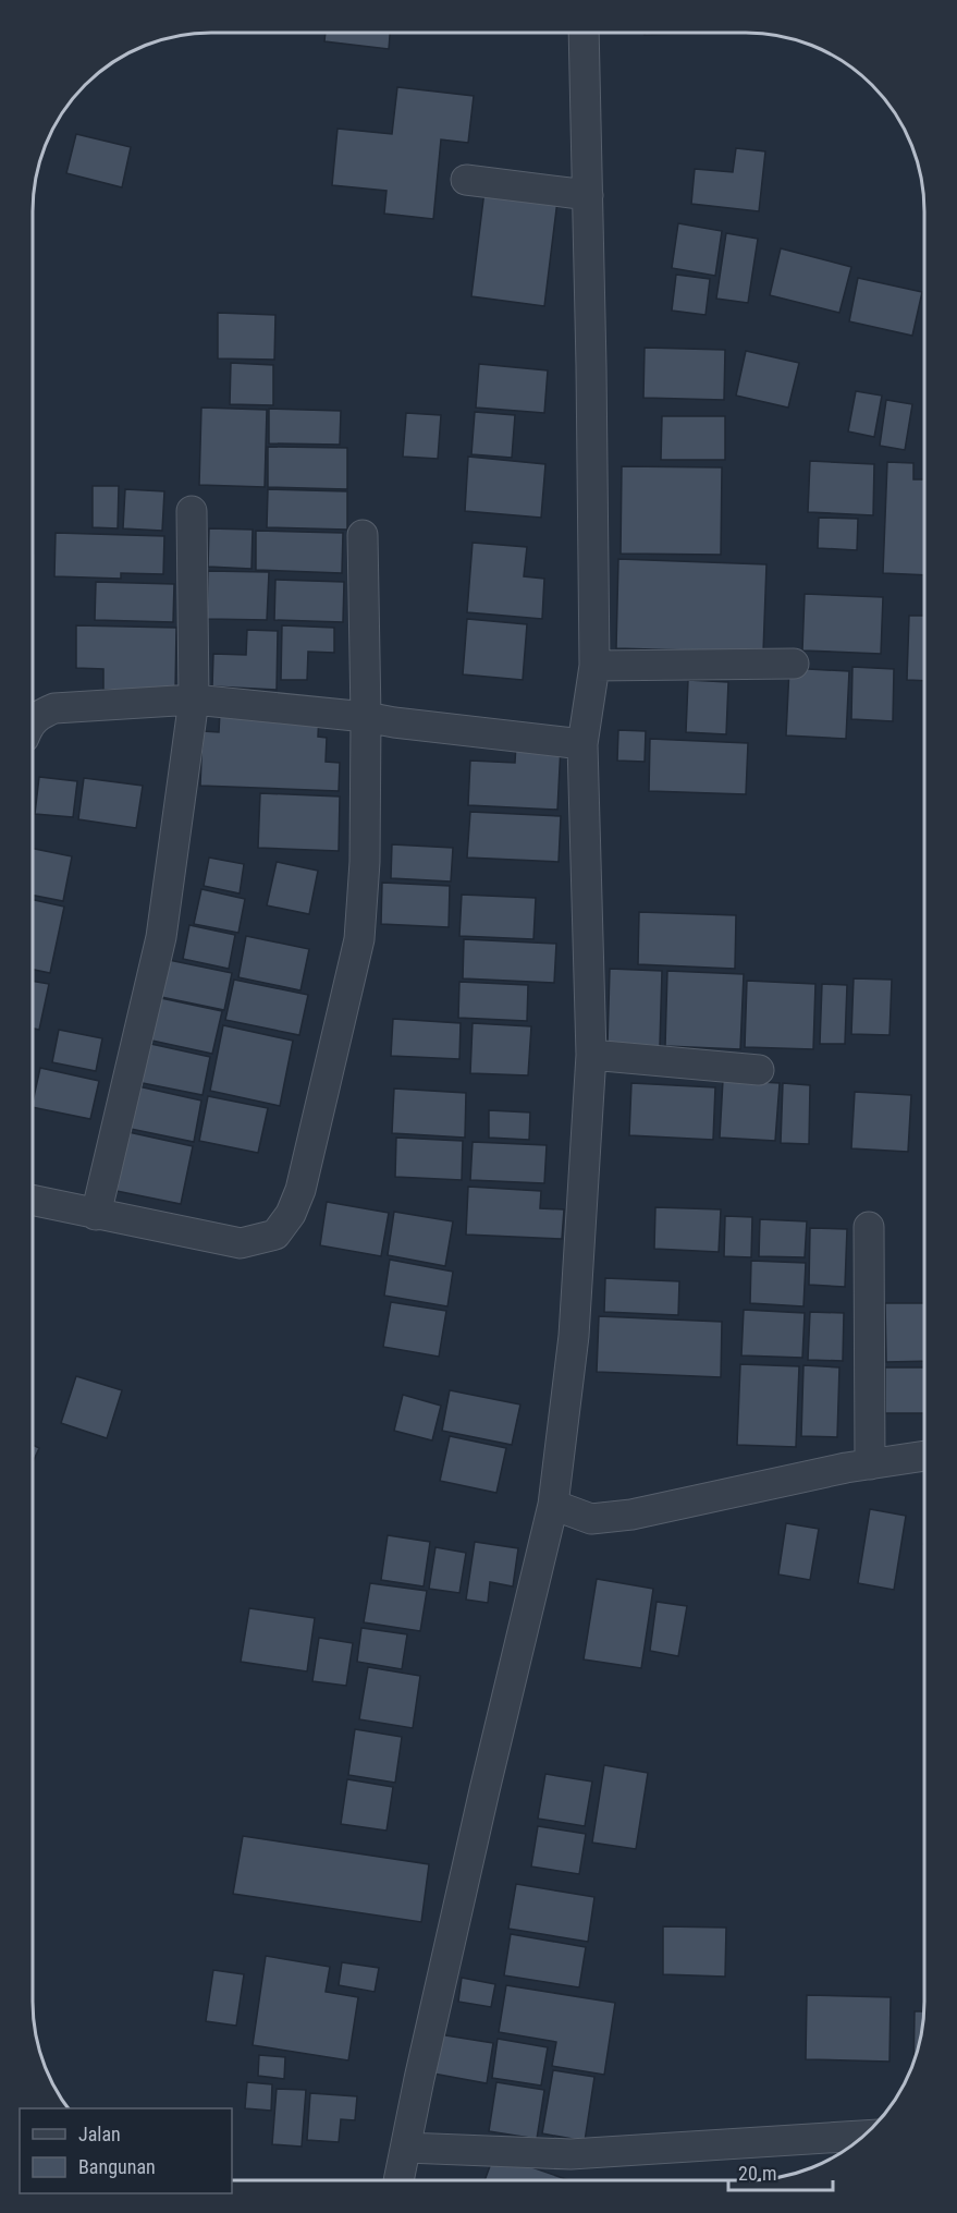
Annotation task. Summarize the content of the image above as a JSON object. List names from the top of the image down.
{
  "legend": ["Jalan", "Bangunan"],
  "scale_bar": "20 m"
}
